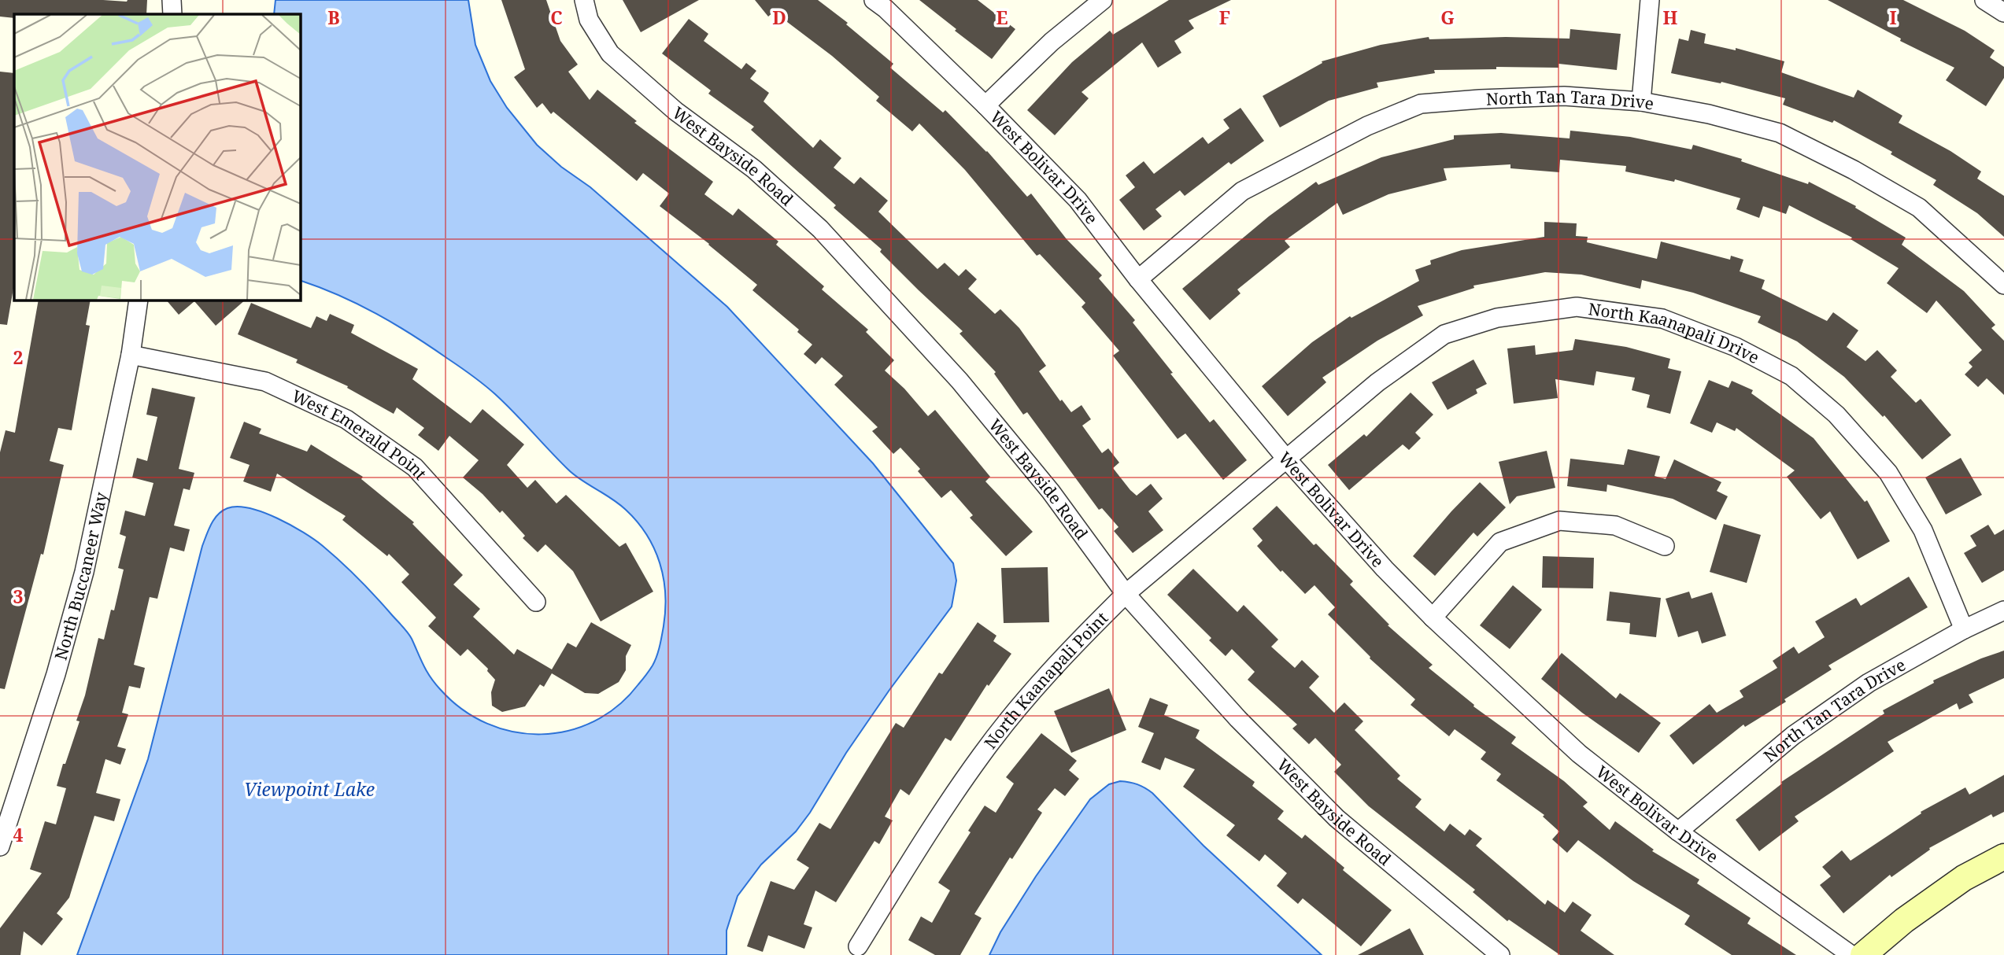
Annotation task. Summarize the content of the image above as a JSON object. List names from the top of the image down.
{
  "streets": {
    "street": [
      "North Tan Tara Drive",
      "West Bayside Road",
      "West Bolivar Drive",
      "North Kaanapali Drive",
      "West Emerald Point",
      "North Buccaneer Way",
      "North Kaanapali Point"
    ]
  },
  "crossings": [
    ["North Tan Tara Drive", "West Bolivar Drive"],
    ["North Tan Tara Drive", "North Kaanapali Drive"],
    ["West Bayside Road", "North Kaanapali Point"],
    ["West Bolivar Drive", "North Kaanapali Drive"],
    ["West Bolivar Drive", "North Kaanapali Point"],
    ["North Kaanapali Drive", "North Kaanapali Point"],
    ["West Emerald Point", "North Buccaneer Way"]
  ],
  "water": ["Viewpoint Lake"],
  "grid": {
    "columns": [
      "B",
      "C",
      "D",
      "E",
      "F",
      "G",
      "H",
      "I"
    ],
    "rows": ["2", "3", "4"]
  }
}
